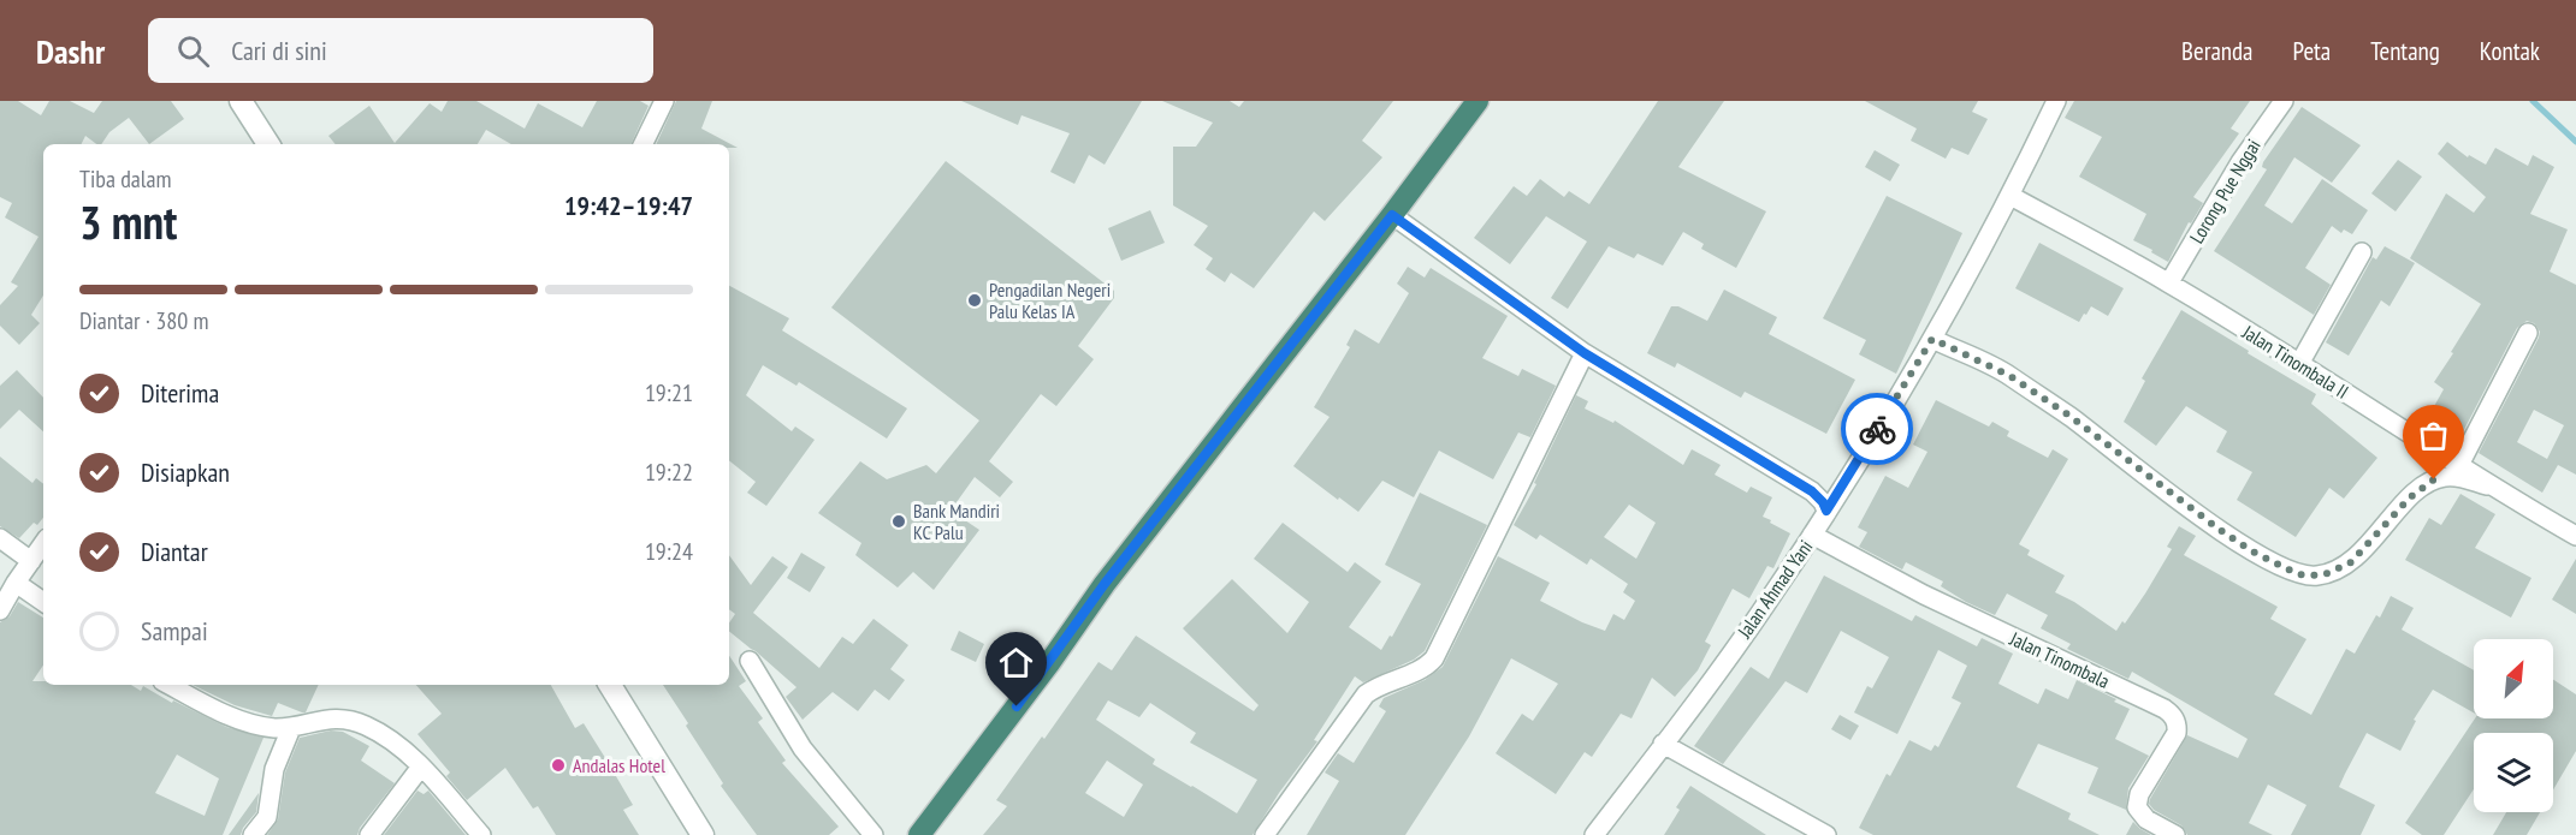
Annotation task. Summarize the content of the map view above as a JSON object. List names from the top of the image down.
{
  "streets": {
    "street": [
      "Lorong Pue Nggai",
      "Jalan Tinombala II",
      "Jalan Ahmad Yani",
      "Jalan Tinombala"
    ]
  },
  "crossings": [
    ["Lorong Pue Nggai", "Jalan Tinombala II"],
    ["Jalan Tinombala II", "Jalan Ahmad Yani"],
    ["Jalan Ahmad Yani", "Jalan Tinombala"]
  ],
  "places": ["Pengadilan Negeri Palu Kelas IA", "Bank Mandiri KC Palu", "Andalas Hotel"],
  "north": "top right",
  "page": {
    "header": "Dashr",
    "search": "Cari di sini",
    "nav": [
      "Beranda",
      "Peta",
      "Tentang",
      "Kontak"
    ],
    "heading": ["3 mnt", "Tiba dalam", "19:42–19:47"],
    "bar": "Diantar · 380 m",
    "list": [
      ["Diterima", "19:21"],
      ["Disiapkan", "19:22"],
      ["Diantar", "19:24"],
      "Sampai"
    ]
  }
}
